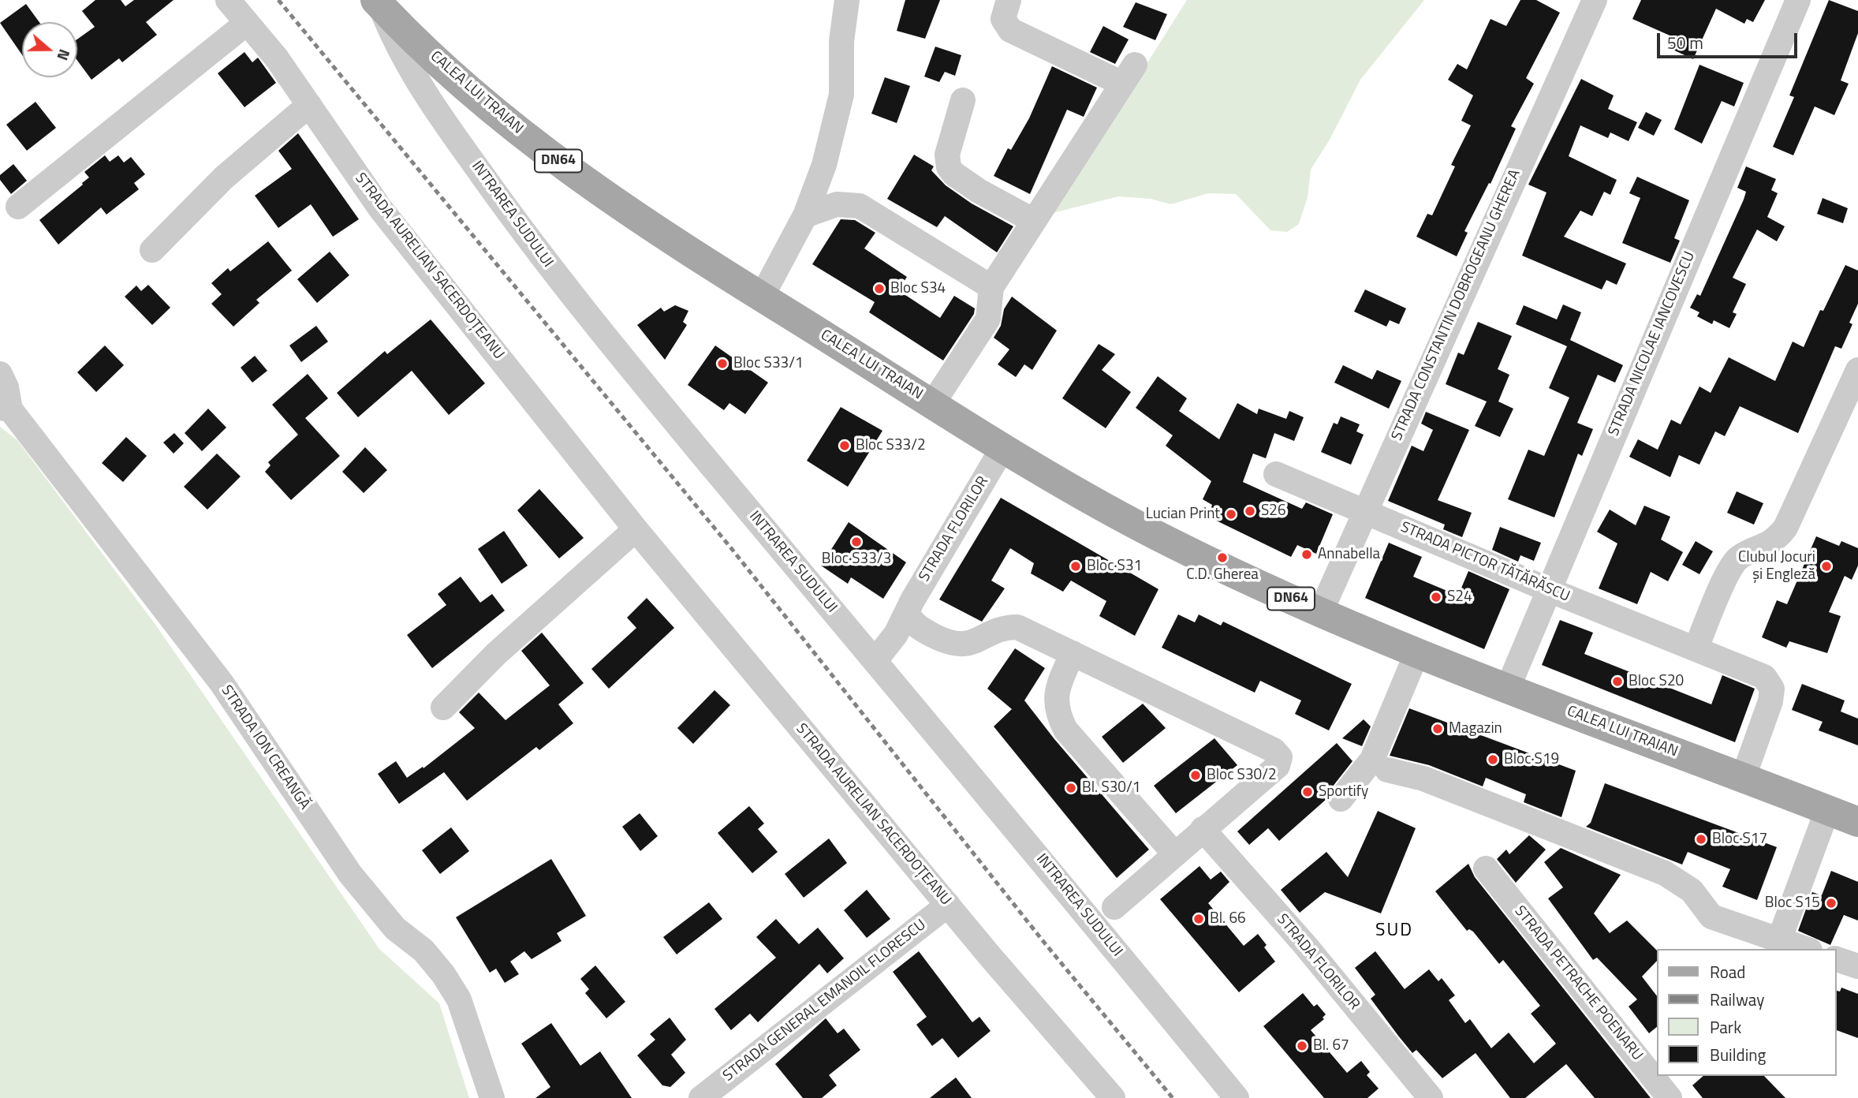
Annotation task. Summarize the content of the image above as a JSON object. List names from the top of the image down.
{
  "streets": {
    "main road": ["CALEA LUI TRAIAN", "DN64"],
    "street": [
      "INTRAREA SUDULUI",
      "STRADA AURELIAN SACERDOȚEANU",
      "STRADA CONSTANTIN DOBROGEANU GHEREA",
      "STRADA NICOLAE IANCOVESCU",
      "STRADA FLORILOR",
      "STRADA PICTOR TĂTĂRĂSCU",
      "STRADA ION CREANGĂ",
      "STRADA PETRACHE POENARU",
      "STRADA GENERAL EMANOIL FLORESCU"
    ]
  },
  "crossings": [
    ["CALEA LUI TRAIAN", "INTRAREA SUDULUI"],
    ["CALEA LUI TRAIAN", "STRADA CONSTANTIN DOBROGEANU GHEREA"],
    ["CALEA LUI TRAIAN", "STRADA NICOLAE IANCOVESCU"],
    ["CALEA LUI TRAIAN", "STRADA FLORILOR"],
    ["CALEA LUI TRAIAN", "STRADA PICTOR TĂTĂRĂSCU"],
    ["INTRAREA SUDULUI", "STRADA FLORILOR"],
    ["STRADA AURELIAN SACERDOȚEANU", "STRADA GENERAL EMANOIL FLORESCU"],
    ["STRADA CONSTANTIN DOBROGEANU GHEREA", "STRADA PICTOR TĂTĂRĂSCU"],
    ["STRADA NICOLAE IANCOVESCU", "STRADA PICTOR TĂTĂRĂSCU"]
  ],
  "districts": ["SUD"],
  "places": [
    "Bloc S34",
    "Bloc S33/1",
    "Bloc S33/2",
    "S26",
    "Lucian Print",
    "Bloc S33/3",
    "Annabella",
    "C.D. Gherea",
    "Bloc S31",
    "Clubul Jocuri și Engleză",
    "S24",
    "Bloc S20",
    "Magazin",
    "Bloc S19",
    "Bloc S30/2",
    "Bl. S30/1",
    "Sportify",
    "Bloc S17",
    "Bloc S15",
    "Bl. 66",
    "Bl. 67"
  ],
  "legend": [
    "Road",
    "Railway",
    "Park",
    "Building"
  ],
  "scale_bar": "50 m",
  "north": "right"
}
